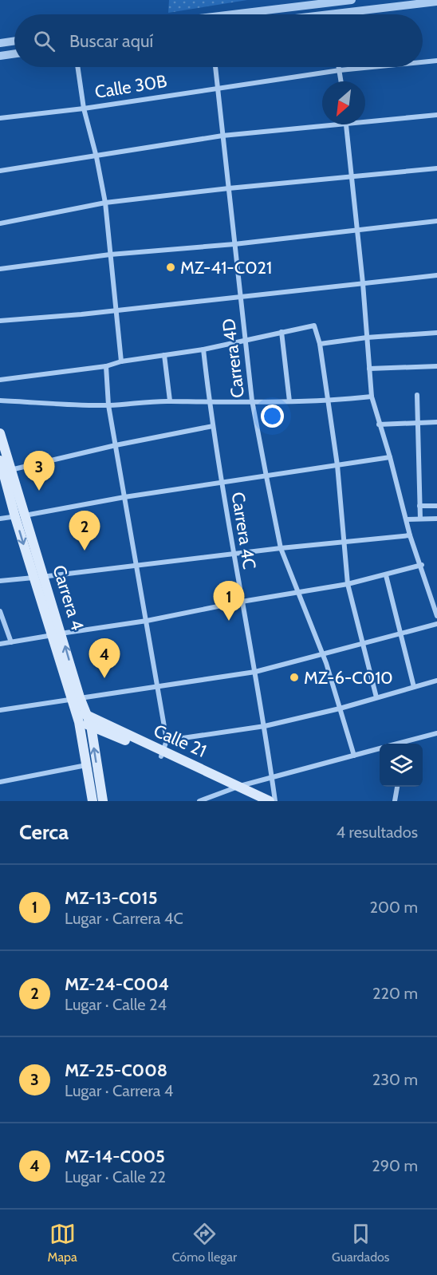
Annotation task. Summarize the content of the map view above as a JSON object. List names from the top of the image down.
{
  "streets": {
    "main road": ["Carrera 4", "Calle 21"],
    "street": ["Calle 30B", "Carrera 4D", "Carrera 4C"]
  },
  "crossings": [
    ["Calle 30B", "Carrera 4D"],
    ["Carrera 4", "Calle 21"]
  ],
  "places": ["MZ-41-C021", "MZ-6-C010"],
  "north": "bottom left",
  "page": {
    "search": "Buscar aquí",
    "pins": [
      "3",
      "2",
      "1",
      "4"
    ],
    "heading": ["Cerca", "4 resultados"],
    "list": [
      {
        "mark": "1",
        "name": "MZ-13-C015",
        "note": "Lugar · Carrera 4C",
        "value": "200 m"
      },
      {
        "mark": "2",
        "name": "MZ-24-C004",
        "note": "Lugar · Calle 24",
        "value": "220 m"
      },
      {
        "mark": "3",
        "name": "MZ-25-C008",
        "note": "Lugar · Carrera 4",
        "value": "230 m"
      },
      {
        "mark": "4",
        "name": "MZ-14-C005",
        "note": "Lugar · Calle 22",
        "value": "290 m"
      }
    ],
    "nav": ["Mapa", "Cómo llegar", "Guardados"]
  }
}
